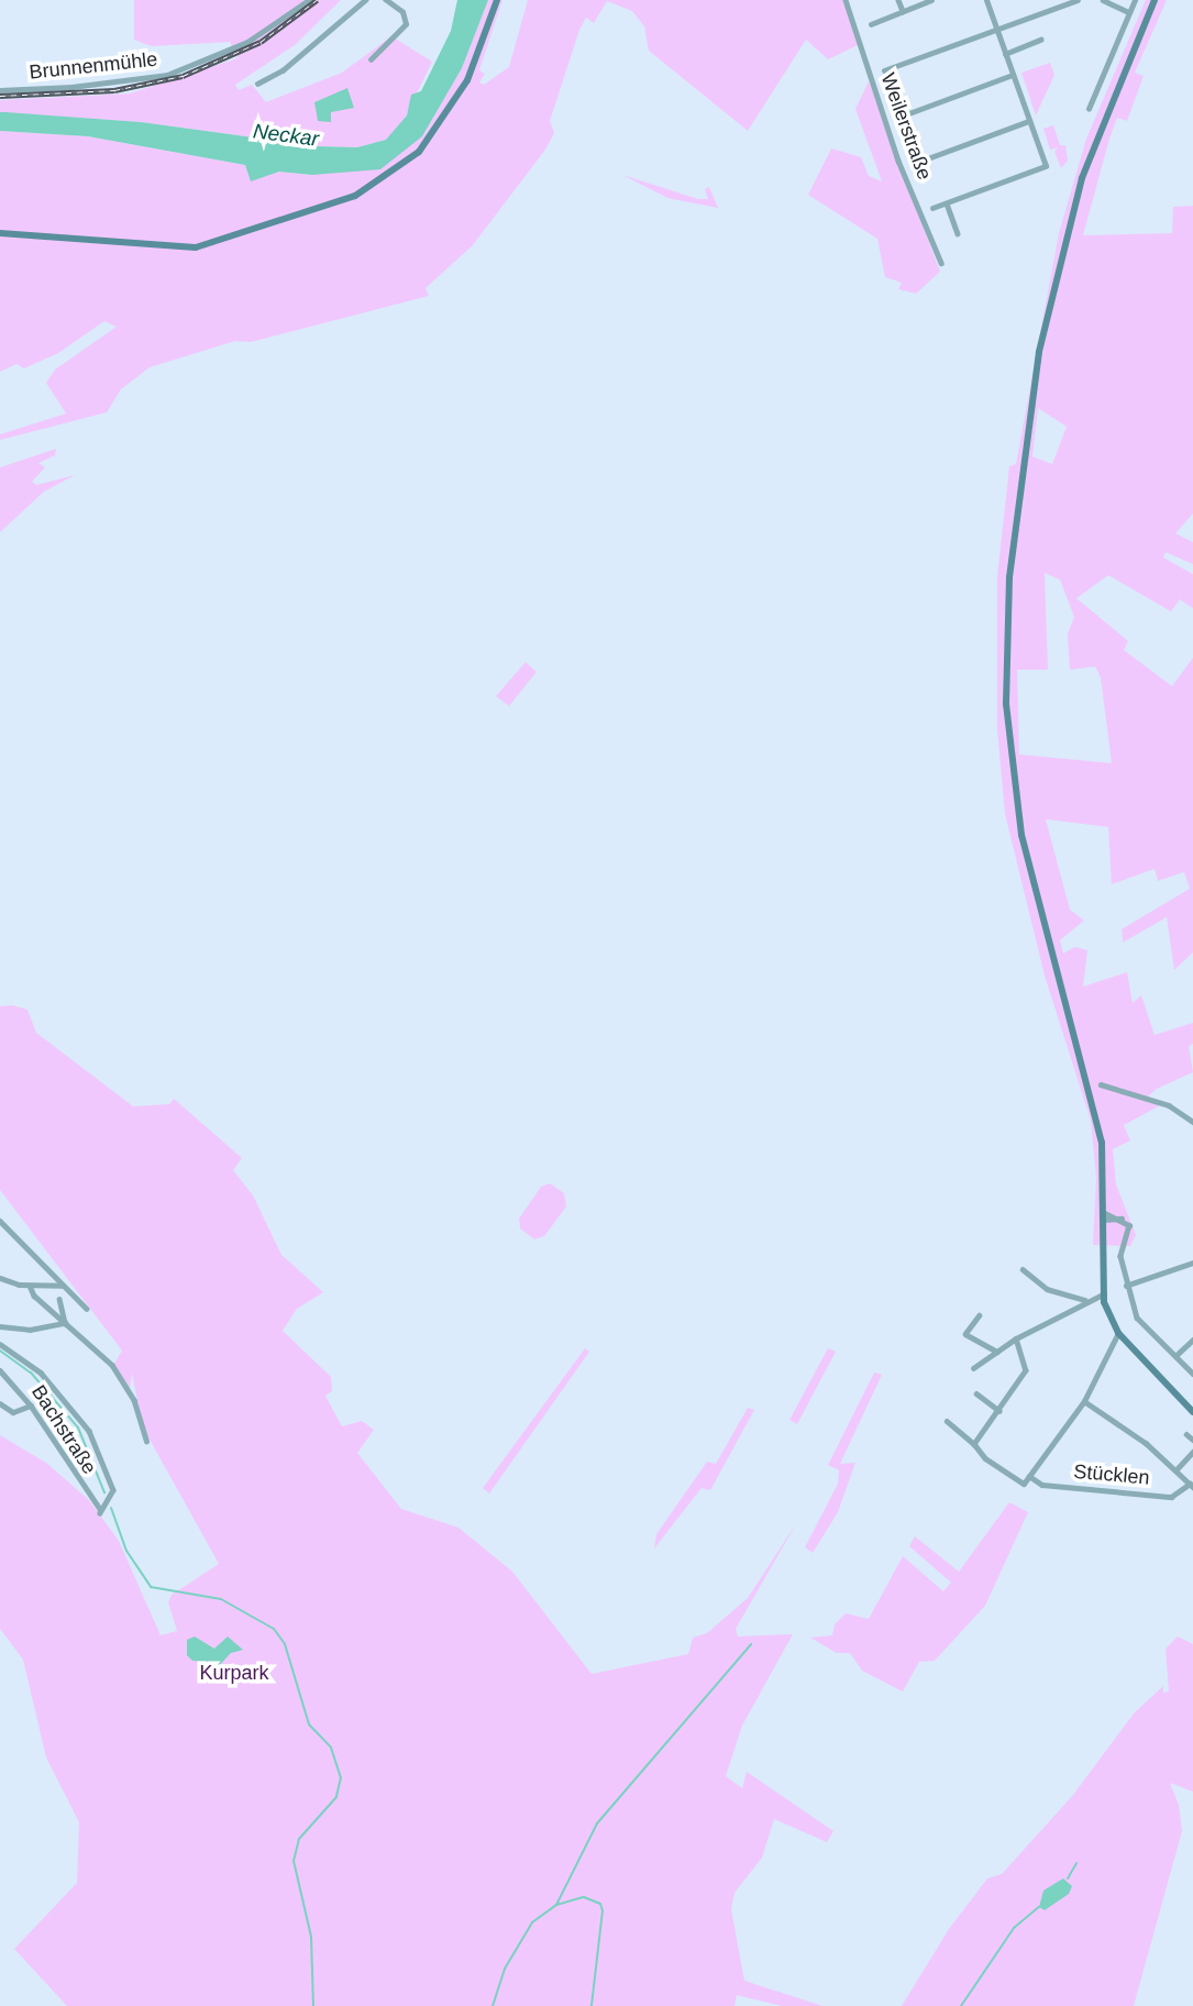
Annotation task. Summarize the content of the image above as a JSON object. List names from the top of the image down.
{
  "streets": {
    "street": [
      "Brunnenmühle",
      "Weilerstraße",
      "Bachstraße",
      "Stücklen"
    ]
  },
  "water": ["Neckar"],
  "parks": ["Kurpark"]
}
